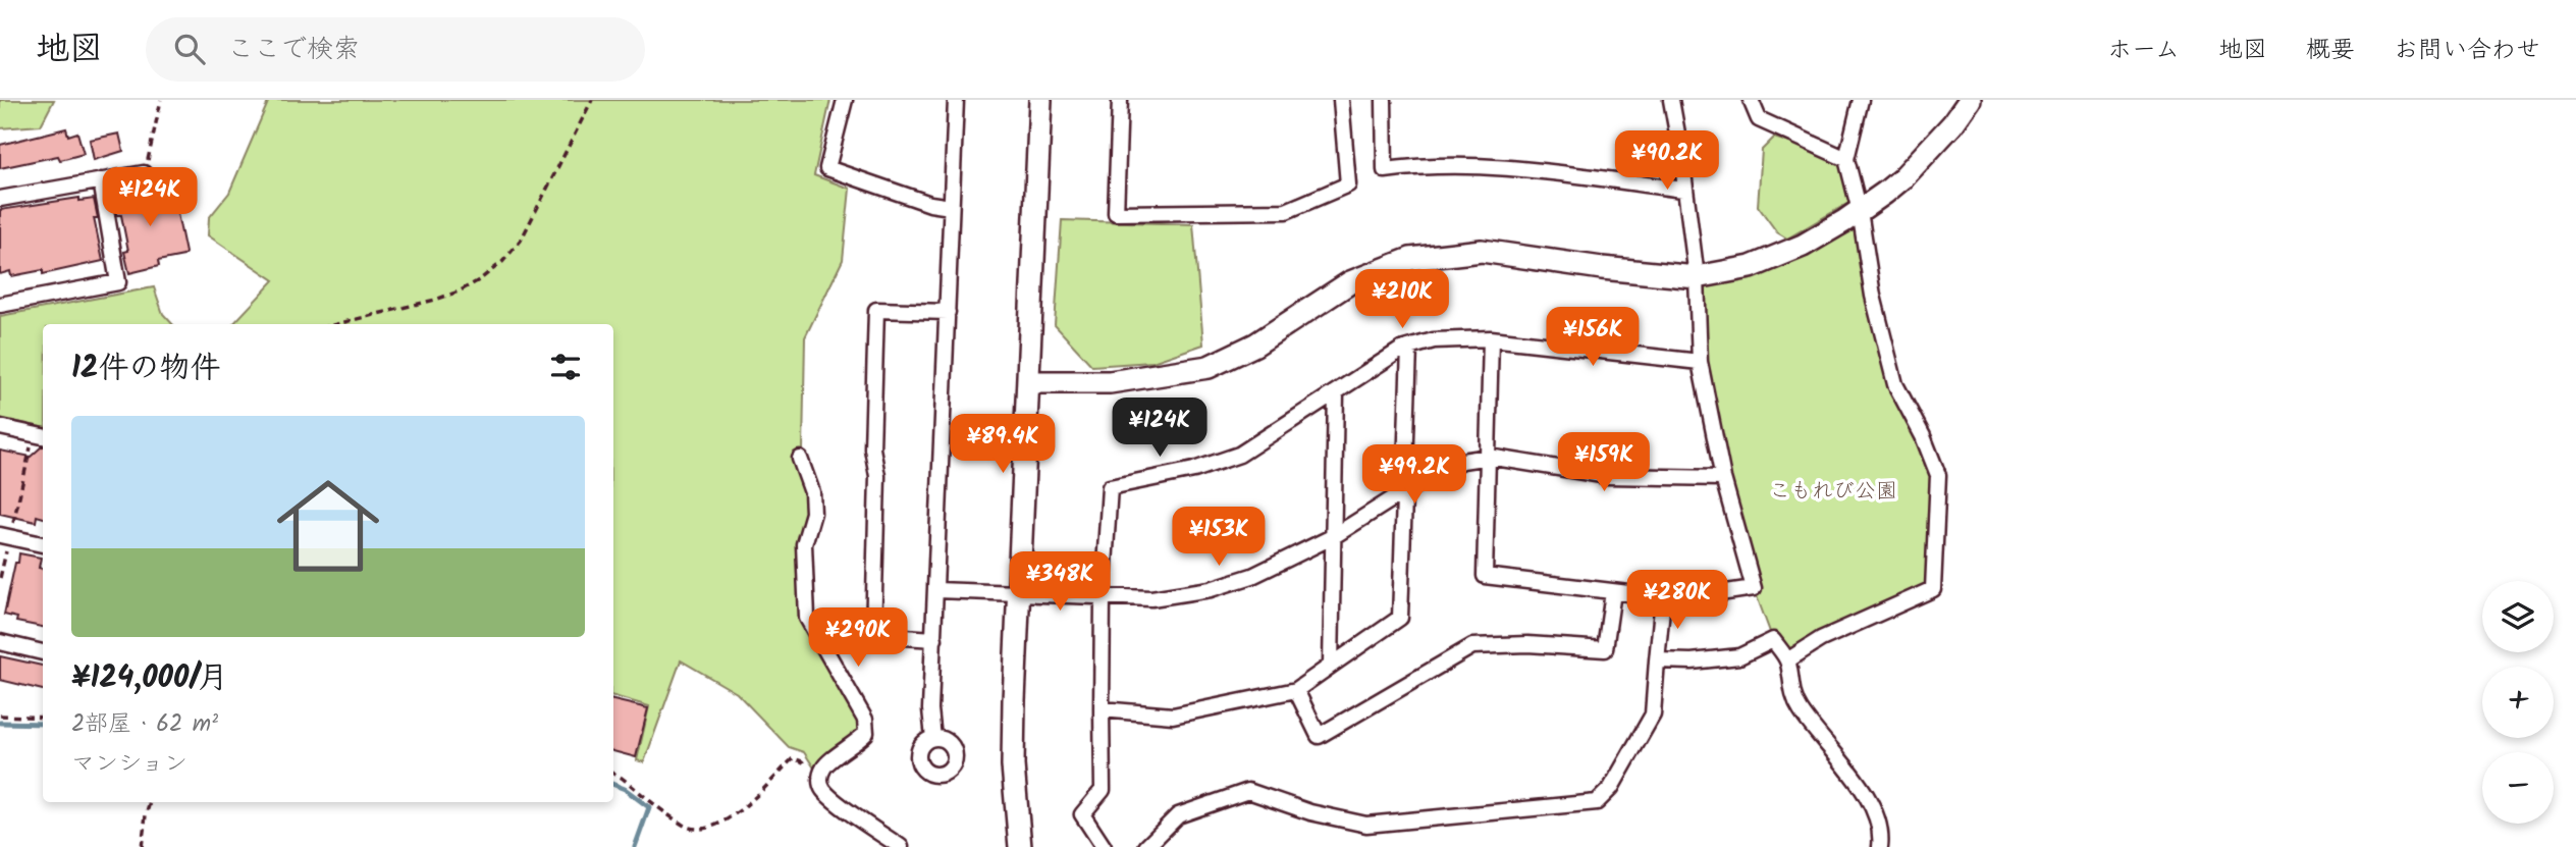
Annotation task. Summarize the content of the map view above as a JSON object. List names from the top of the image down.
{
  "parks": ["こもれび公園"],
  "page": {
    "header": "地図",
    "search": "ここで検索",
    "nav": [
      "ホーム",
      "地図",
      "概要",
      "お問い合わせ"
    ],
    "price": [
      "¥90.2K",
      "¥124K",
      "¥210K",
      "¥156K",
      "¥124K",
      "¥89.4K",
      "¥159K",
      "¥99.2K",
      "¥153K",
      "¥348K",
      "¥280K",
      "¥290K"
    ],
    "heading": "12件の物件",
    "list": [
      {
        "name": "¥124,000/月",
        "note": "2部屋 · 62 m² · マンション"
      }
    ],
    "map_buttons": ["+", "−"]
  }
}
